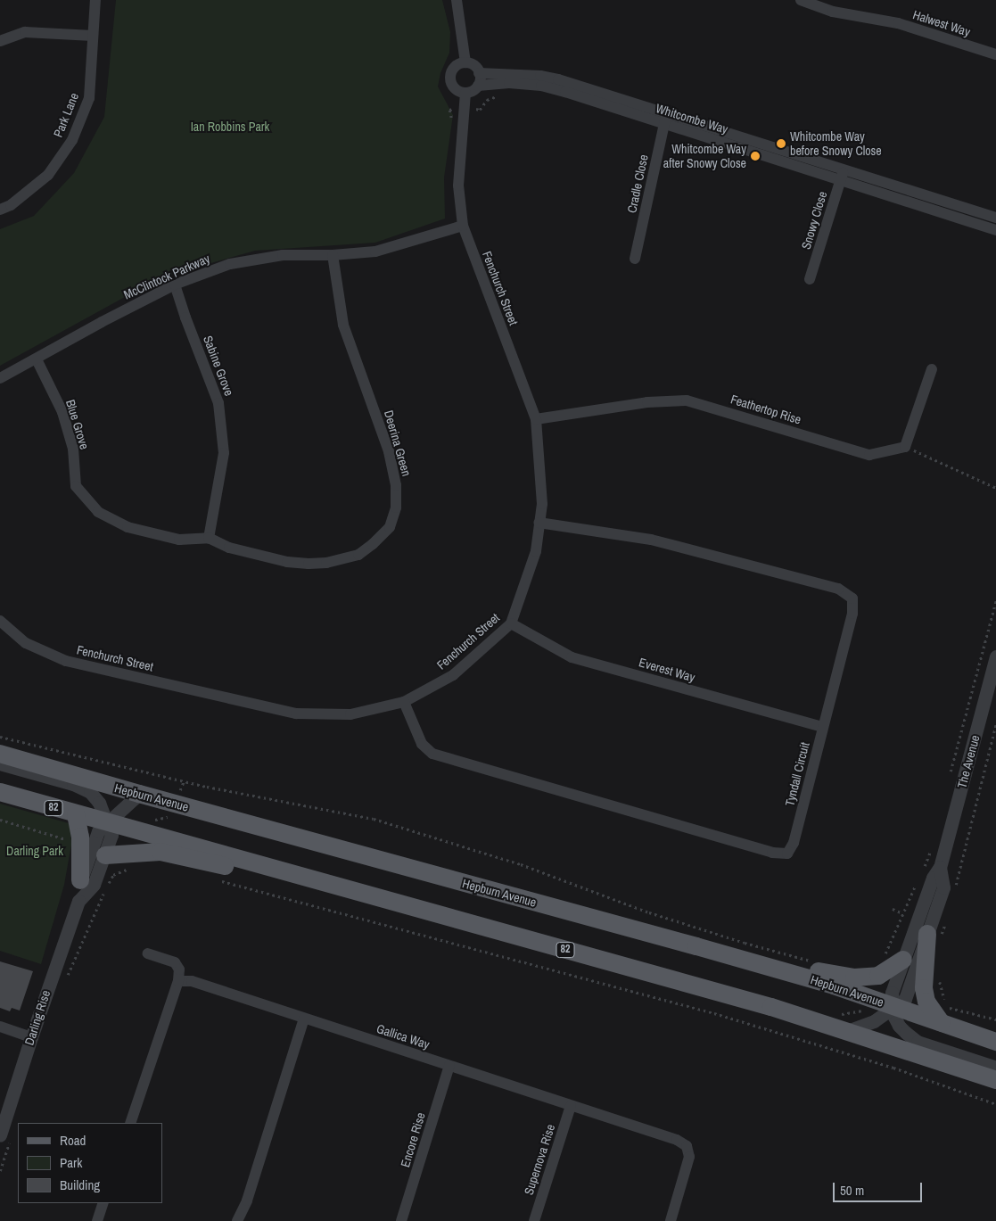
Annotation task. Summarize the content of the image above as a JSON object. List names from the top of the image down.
{
  "streets": {
    "main road": ["Hepburn Avenue", "82"],
    "street": [
      "Halwest Way",
      "Park Lane",
      "Whitcombe Way",
      "Cradle Close",
      "Snowy Close",
      "McClintock Parkway",
      "Fenchurch Street",
      "Sabine Grove",
      "Feathertop Rise",
      "Blue Grove",
      "Deerina Green",
      "Everest Way",
      "The Avenue",
      "Tyndall Circuit",
      "Darling Rise",
      "Gallica Way",
      "Encore Rise",
      "Supernova Rise"
    ]
  },
  "crossings": [
    ["Whitcombe Way", "Cradle Close"],
    ["Whitcombe Way", "Snowy Close"],
    ["Whitcombe Way", "Fenchurch Street"],
    ["McClintock Parkway", "Fenchurch Street"],
    ["McClintock Parkway", "Sabine Grove"],
    ["McClintock Parkway", "Blue Grove"],
    ["McClintock Parkway", "Deerina Green"],
    ["Fenchurch Street", "Feathertop Rise"],
    ["Fenchurch Street", "Everest Way"],
    ["Fenchurch Street", "Tyndall Circuit"],
    ["Sabine Grove", "Blue Grove"],
    ["Sabine Grove", "Deerina Green"],
    ["Blue Grove", "Deerina Green"],
    ["Everest Way", "Tyndall Circuit"],
    ["The Avenue", "Hepburn Avenue"],
    ["The Avenue", "82"],
    ["Hepburn Avenue", "Darling Rise"],
    ["82", "Darling Rise"],
    ["Gallica Way", "Encore Rise"],
    ["Gallica Way", "Supernova Rise"]
  ],
  "parks": ["Ian Robbins Park", "Darling Park"],
  "places": ["Whitcombe Way before Snowy Close", "Whitcombe Way after Snowy Close"],
  "legend": ["Road", "Park", "Building"],
  "scale_bar": "50 m"
}
